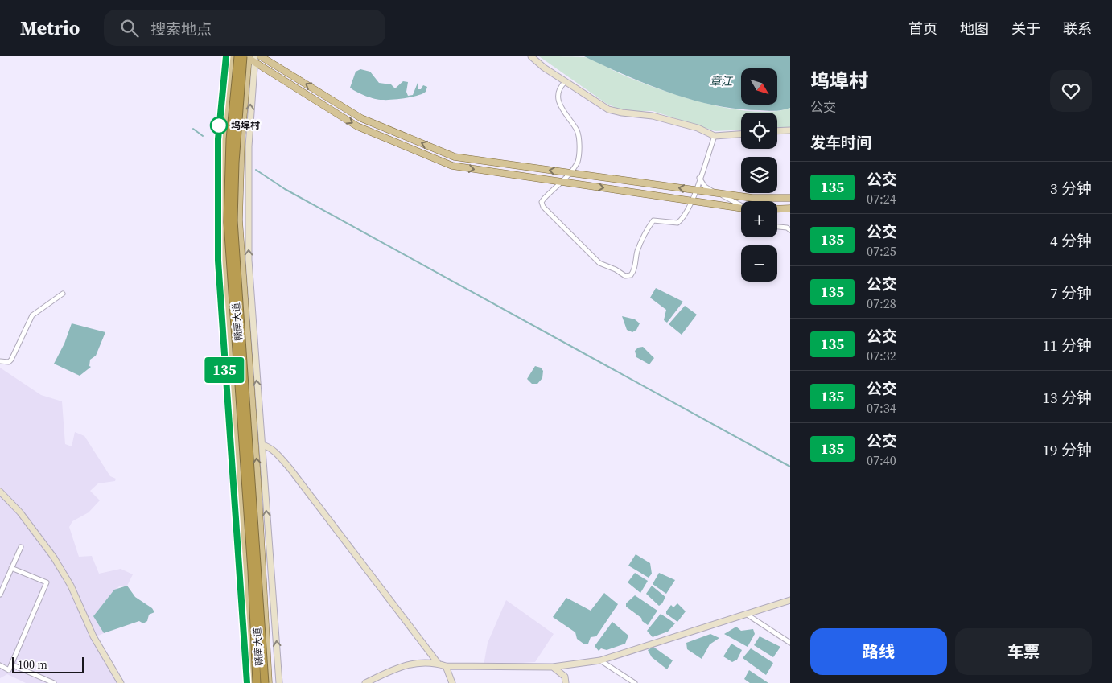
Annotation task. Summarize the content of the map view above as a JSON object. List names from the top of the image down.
{
  "streets": {
    "main road": ["赣南大道"]
  },
  "water": ["章江"],
  "places": ["坞埠村"],
  "lines": ["bus line 135"],
  "scale_bar": "100 m",
  "north": "bottom right",
  "page": {
    "header": "Metrio",
    "search": "搜索地点",
    "nav": [
      "首页",
      "地图",
      "关于",
      "联系"
    ],
    "on_map": "135",
    "heading": [
      ["坞埠村", "公交"],
      "发车时间"
    ],
    "map_buttons": ["+", "−"],
    "list": [
      {
        "mark": "135",
        "name": "公交",
        "note": "07:24",
        "value": "3 分钟"
      },
      {
        "mark": "135",
        "name": "公交",
        "note": "07:25",
        "value": "4 分钟"
      },
      {
        "mark": "135",
        "name": "公交",
        "note": "07:28",
        "value": "7 分钟"
      },
      {
        "mark": "135",
        "name": "公交",
        "note": "07:32",
        "value": "11 分钟"
      },
      {
        "mark": "135",
        "name": "公交",
        "note": "07:34",
        "value": "13 分钟"
      },
      {
        "mark": "135",
        "name": "公交",
        "note": "07:40",
        "value": "19 分钟"
      }
    ],
    "buttons": ["路线", "车票"],
    "scale": "100 m"
  }
}
